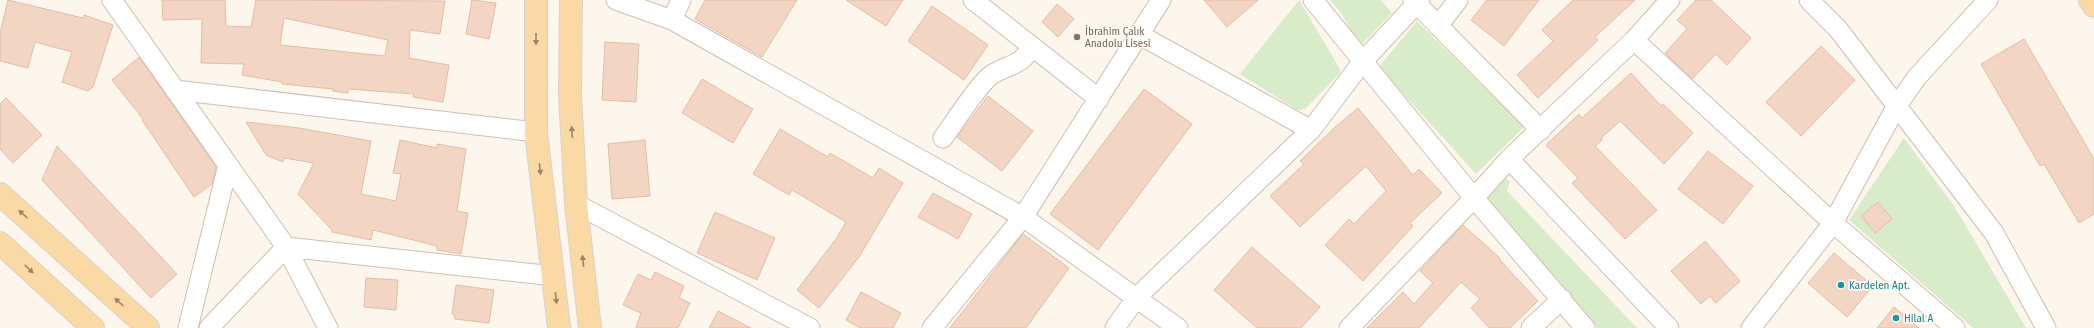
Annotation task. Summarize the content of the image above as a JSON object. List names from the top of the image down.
{
  "places": ["İbrahim Çalık Anadolu Lisesi", "Kardelen Apt.", "Hilal A"]
}
